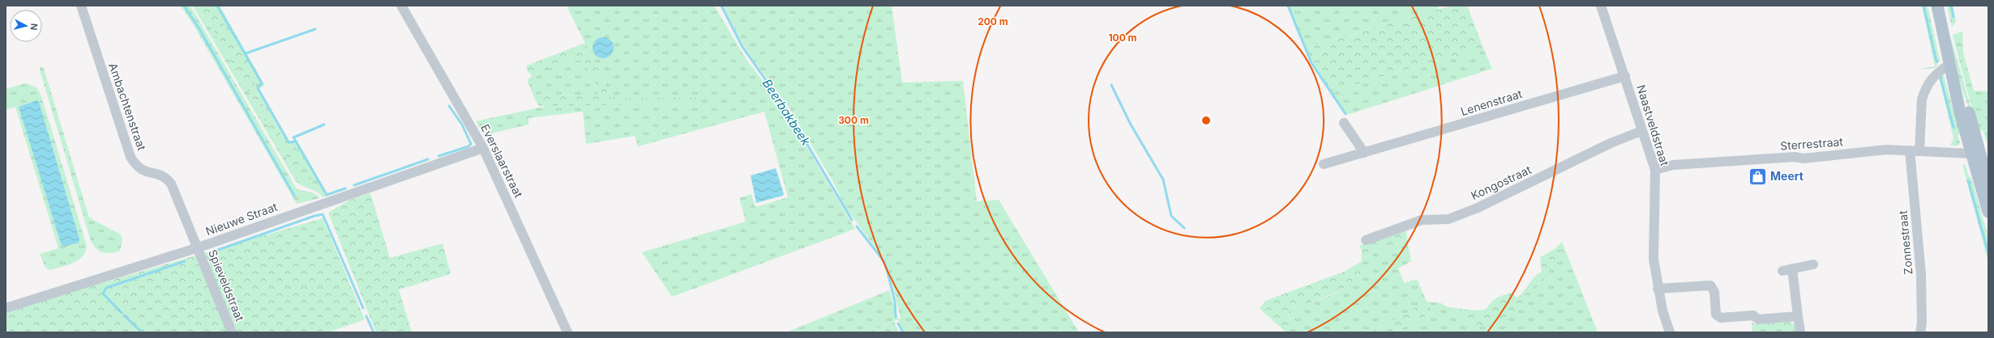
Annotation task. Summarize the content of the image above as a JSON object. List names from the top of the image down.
{
  "streets": {
    "street": [
      "Lenenstraat",
      "Ambachtenstraat",
      "Naastveldstraat",
      "Sterrestraat",
      "Everslaarstraat",
      "Kongostraat",
      "Nieuwe Straat",
      "Zonnestraat",
      "Spieveldstraat"
    ]
  },
  "crossings": [
    ["Lenenstraat", "Naastveldstraat"],
    ["Ambachtenstraat", "Nieuwe Straat"],
    ["Ambachtenstraat", "Spieveldstraat"],
    ["Naastveldstraat", "Sterrestraat"],
    ["Naastveldstraat", "Kongostraat"],
    ["Sterrestraat", "Zonnestraat"],
    ["Everslaarstraat", "Nieuwe Straat"],
    ["Nieuwe Straat", "Spieveldstraat"]
  ],
  "water": ["Beerbakbeek"],
  "places": {
    "shop": ["Meert"]
  },
  "north": "right",
  "rings": ["200 m", "100 m", "300 m"]
}
